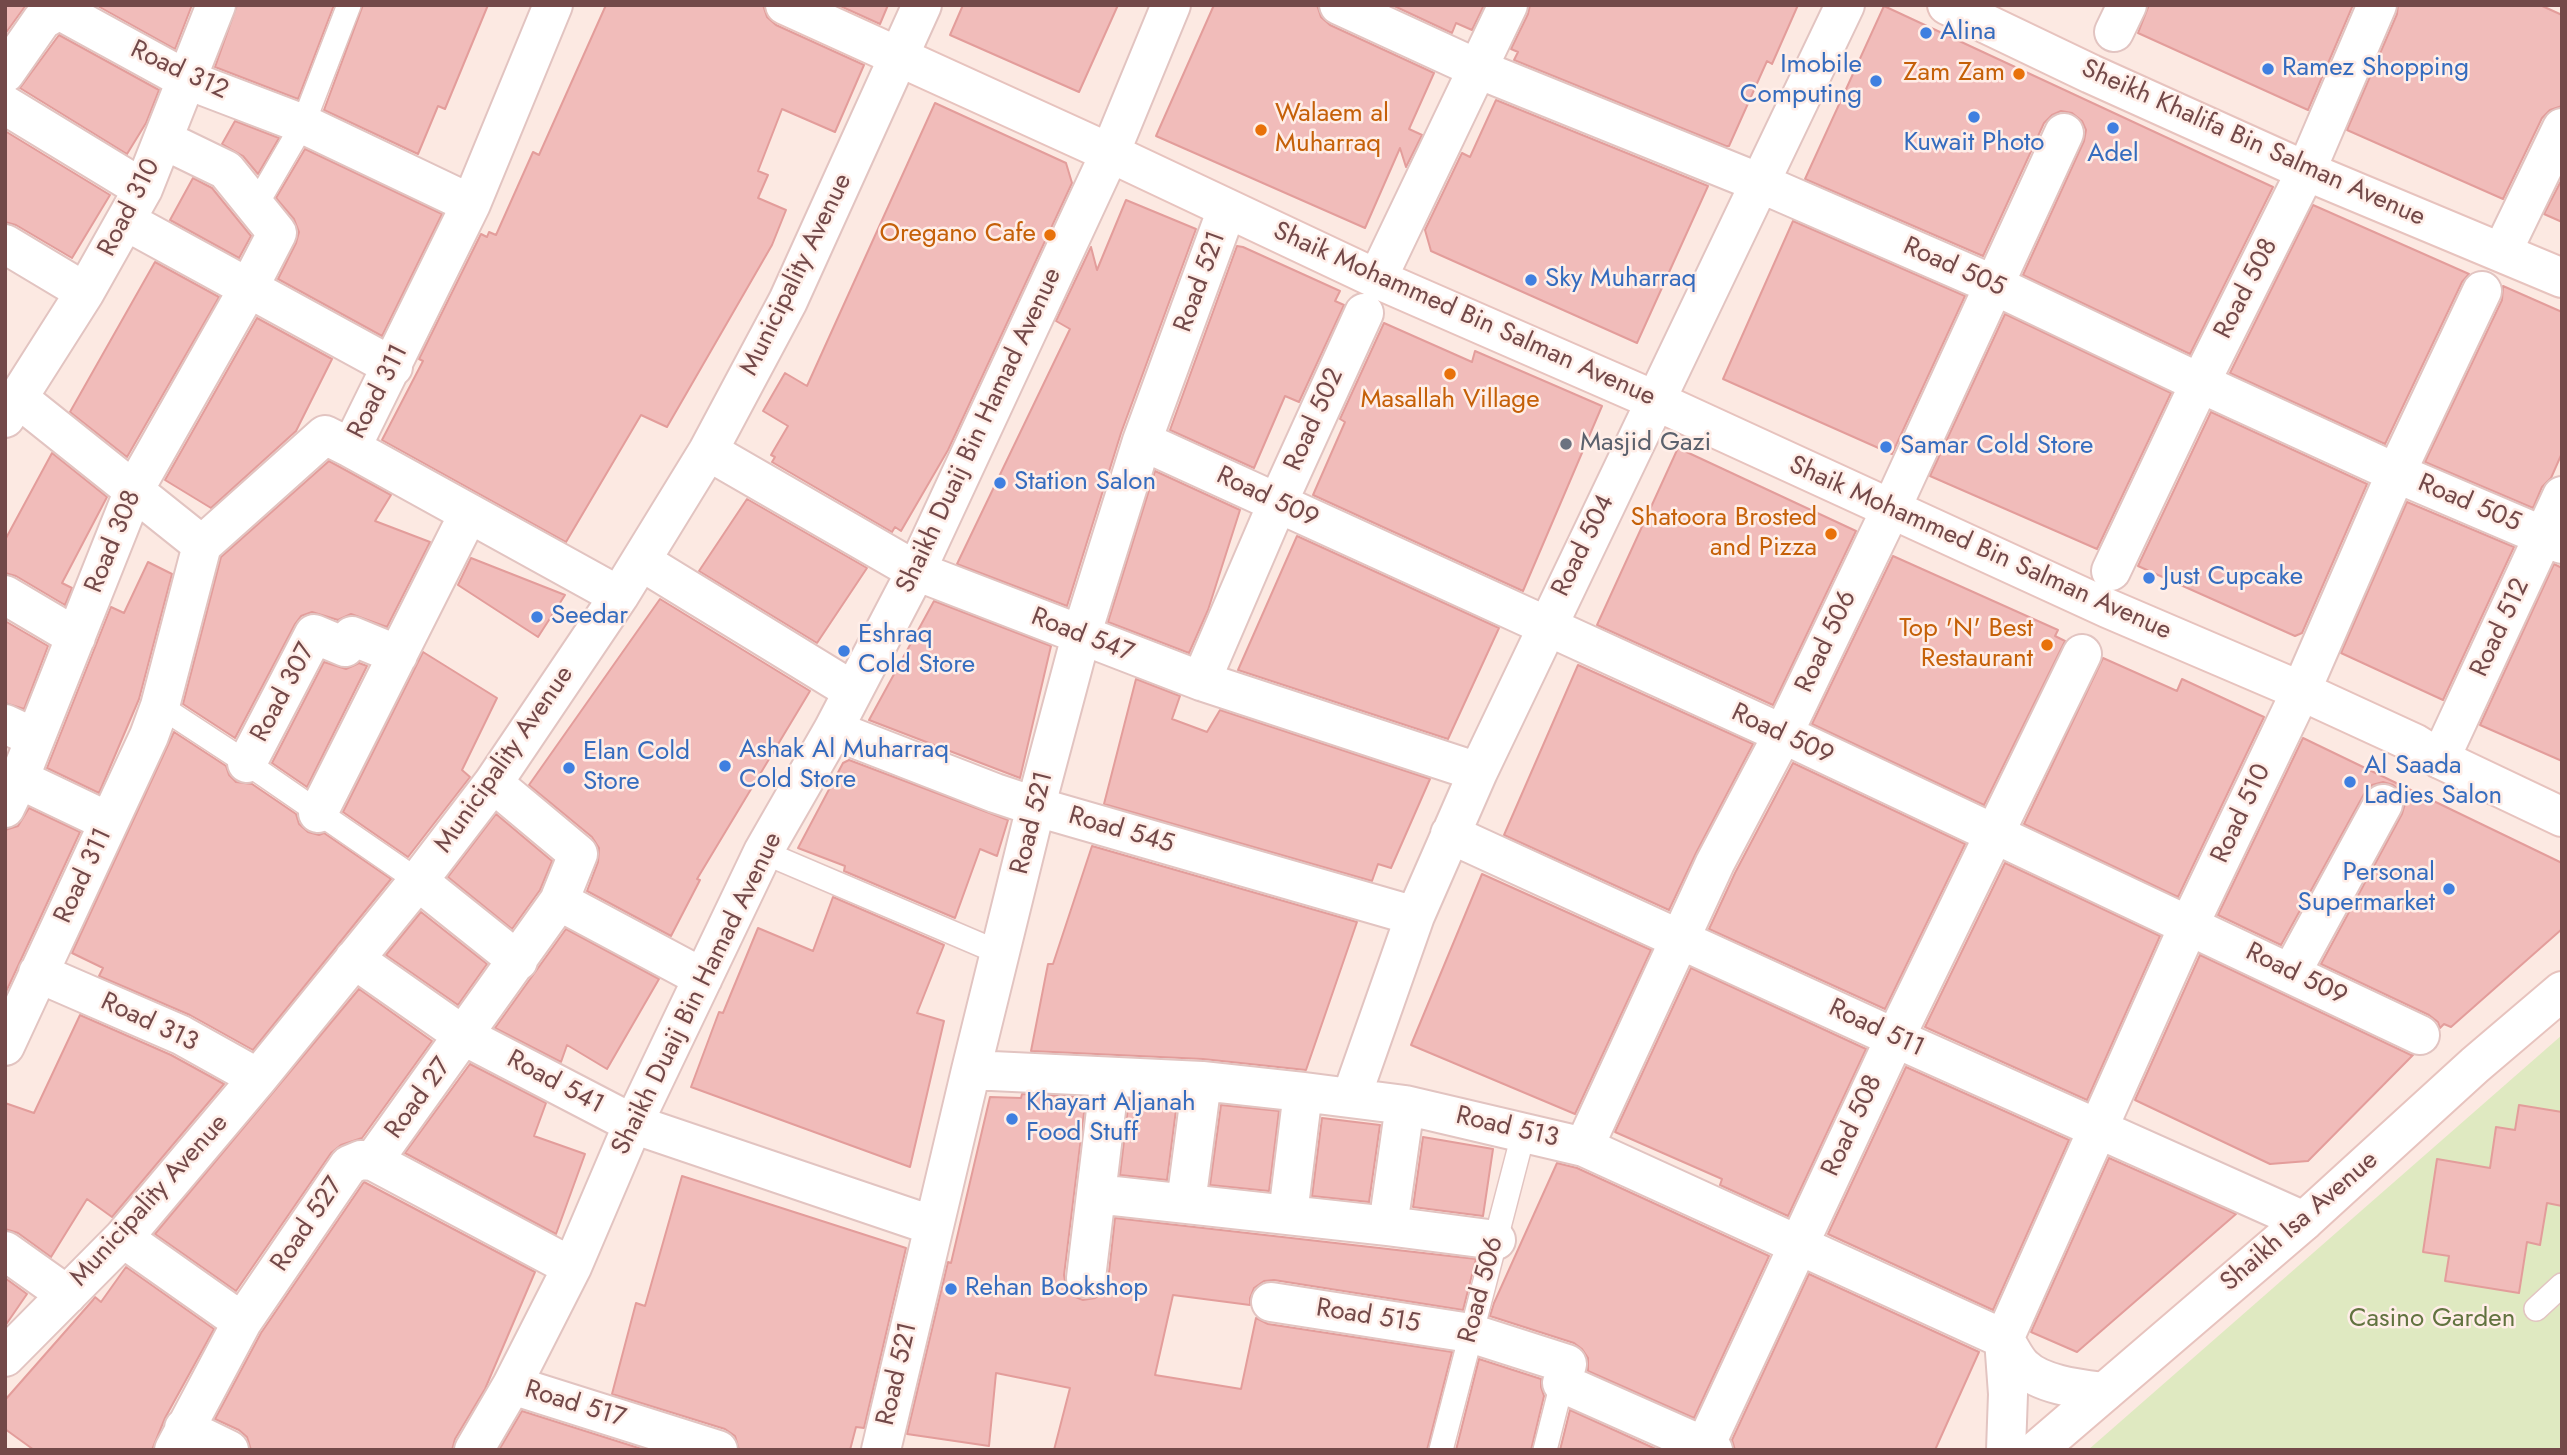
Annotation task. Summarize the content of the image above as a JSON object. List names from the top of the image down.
{
  "streets": {
    "street": [
      "Road 312",
      "Sheikh Khalifa Bin Salman Avenue",
      "Road 310",
      "Road 505",
      "Municipality Avenue",
      "Road 521",
      "Road 508",
      "Shaik Mohammed Bin Salman Avenue",
      "Road 311",
      "Road 502",
      "Shaikh Duaij Bin Hamad Avenue",
      "Road 509",
      "Road 308",
      "Road 504",
      "Road 512",
      "Road 547",
      "Road 506",
      "Road 307",
      "Road 510",
      "Road 545",
      "Road 313",
      "Road 511",
      "Road 541",
      "Road 27",
      "Road 513",
      "Shaikh Isa Avenue",
      "Road 527",
      "Road 515",
      "Road 517"
    ]
  },
  "crossings": [
    ["Road 312", "Road 310"],
    ["Road 312", "Road 311"],
    ["Sheikh Khalifa Bin Salman Avenue", "Road 508"],
    ["Road 310", "Road 311"],
    ["Road 310", "Road 308"],
    ["Road 505", "Road 508"],
    ["Road 505", "Road 502"],
    ["Road 505", "Road 504"],
    ["Road 505", "Road 512"],
    ["Road 505", "Road 506"],
    ["Road 505", "Road 510"],
    ["Municipality Avenue", "Shaik Mohammed Bin Salman Avenue"],
    ["Municipality Avenue", "Road 547"],
    ["Municipality Avenue", "Road 313"],
    ["Municipality Avenue", "Road 541"],
    ["Road 521", "Shaik Mohammed Bin Salman Avenue"],
    ["Road 521", "Road 509"],
    ["Road 521", "Road 547"],
    ["Road 521", "Road 545"],
    ["Road 521", "Road 541"],
    ["Road 521", "Road 513"],
    ["Road 508", "Road 509"],
    ["Road 508", "Road 511"],
    ["Road 508", "Road 513"],
    ["Shaik Mohammed Bin Salman Avenue", "Road 502"],
    ["Shaik Mohammed Bin Salman Avenue", "Shaikh Duaij Bin Hamad Avenue"],
    ["Shaik Mohammed Bin Salman Avenue", "Road 504"],
    ["Shaik Mohammed Bin Salman Avenue", "Road 512"],
    ["Shaik Mohammed Bin Salman Avenue", "Road 506"],
    ["Shaik Mohammed Bin Salman Avenue", "Road 510"],
    ["Road 311", "Road 313"],
    ["Road 502", "Road 509"],
    ["Road 502", "Road 547"],
    ["Shaikh Duaij Bin Hamad Avenue", "Road 547"],
    ["Shaikh Duaij Bin Hamad Avenue", "Road 545"],
    ["Shaikh Duaij Bin Hamad Avenue", "Road 541"],
    ["Shaikh Duaij Bin Hamad Avenue", "Road 527"],
    ["Shaikh Duaij Bin Hamad Avenue", "Road 517"],
    ["Road 509", "Road 504"],
    ["Road 509", "Road 506"],
    ["Road 509", "Road 510"],
    ["Road 504", "Road 547"],
    ["Road 504", "Road 545"],
    ["Road 504", "Road 511"],
    ["Road 504", "Road 513"],
    ["Road 506", "Road 511"],
    ["Road 506", "Road 513"],
    ["Road 506", "Road 515"],
    ["Road 510", "Road 511"],
    ["Road 510", "Road 513"],
    ["Road 511", "Shaikh Isa Avenue"],
    ["Road 541", "Road 27"],
    ["Road 27", "Road 527"]
  ],
  "parks": ["Casino Garden"],
  "places": [
    "Alina",
    "Ramez Shopping",
    "Zam Zam",
    "Imobile Computing",
    "Kuwait Photo",
    "Adel",
    "Walaem al Muharraq",
    "Oregano Cafe",
    "Sky Muharraq",
    "Masallah Village",
    "Masjid Gazi",
    "Samar Cold Store",
    "Station Salon",
    "Shatoora Brosted and Pizza",
    "Just Cupcake",
    "Seedar",
    "Top 'N' Best Restaurant",
    "Eshraq Cold Store",
    "Ashak Al Muharraq Cold Store",
    "Elan Cold Store",
    "Al Saada Ladies Salon",
    "Personal Supermarket",
    "Khayart Aljanah Food Stuff",
    "Rehan Bookshop"
  ]
}
